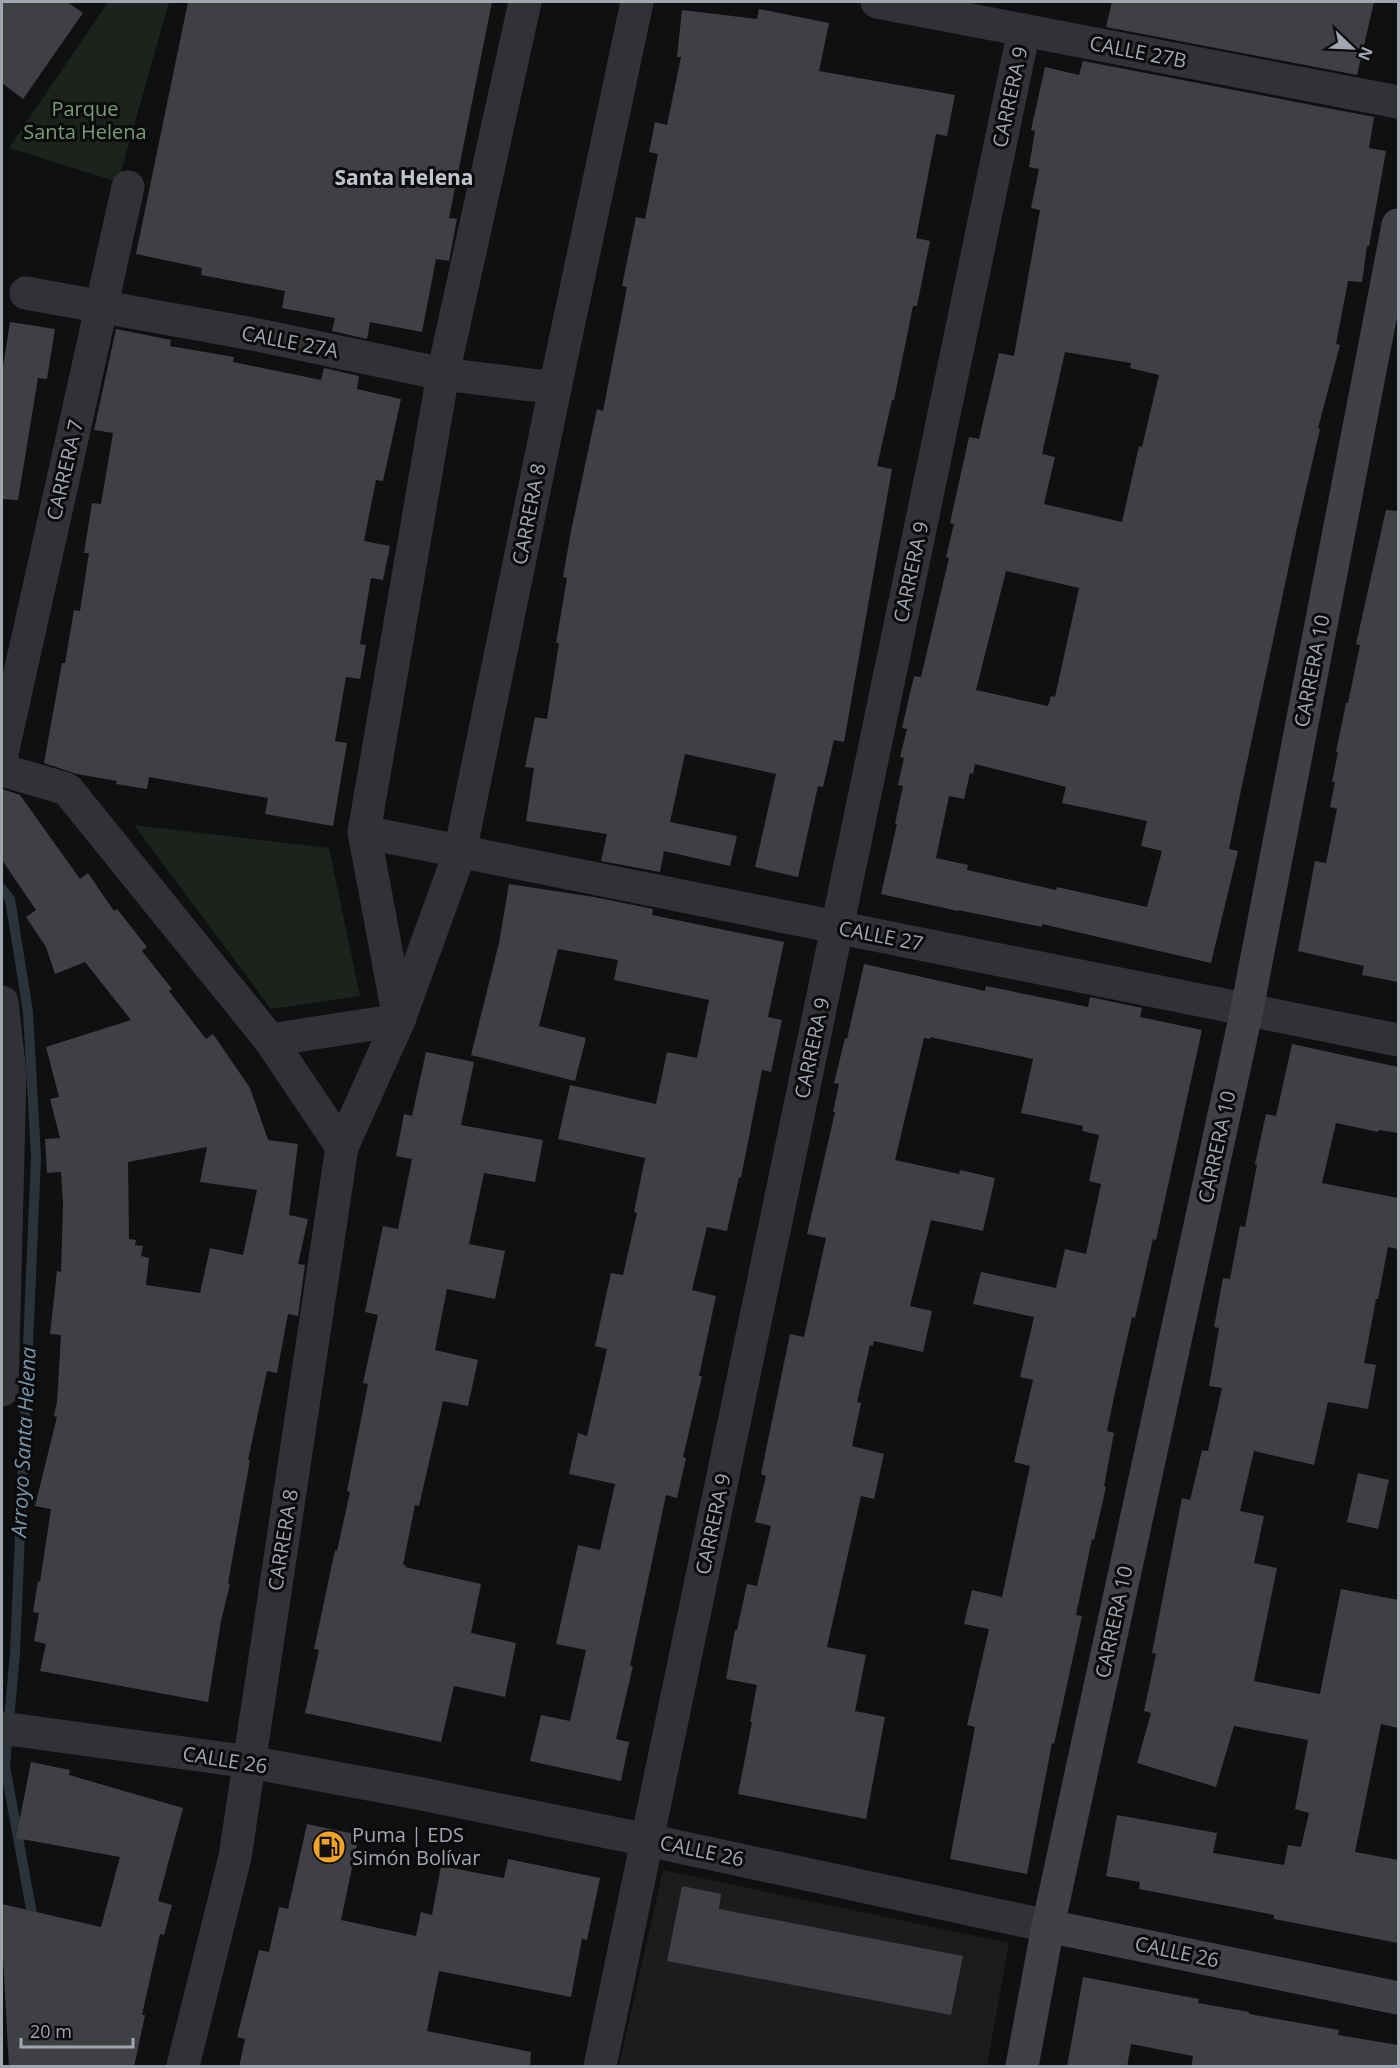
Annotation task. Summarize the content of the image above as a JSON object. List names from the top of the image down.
{
  "streets": {
    "street": [
      "CALLE 27B",
      "CARRERA 9",
      "CALLE 27A",
      "CARRERA 7",
      "CARRERA 8",
      "CARRERA 10",
      "CALLE 27",
      "CALLE 26"
    ]
  },
  "crossings": [
    ["CALLE 27B", "CARRERA 9"],
    ["CARRERA 9", "CALLE 27"],
    ["CARRERA 9", "CALLE 26"],
    ["CALLE 27A", "CARRERA 7"],
    ["CALLE 27A", "CARRERA 8"],
    ["CARRERA 8", "CALLE 27"],
    ["CARRERA 8", "CALLE 26"],
    ["CARRERA 10", "CALLE 27"],
    ["CARRERA 10", "CALLE 26"]
  ],
  "districts": ["Santa Helena"],
  "water": ["Arroyo Santa Helena"],
  "parks": ["Parque Santa Helena"],
  "places": {
    "fuel station": ["Puma | EDS Simón Bolívar"]
  },
  "scale_bar": "20 m",
  "north": "bottom right"
}
